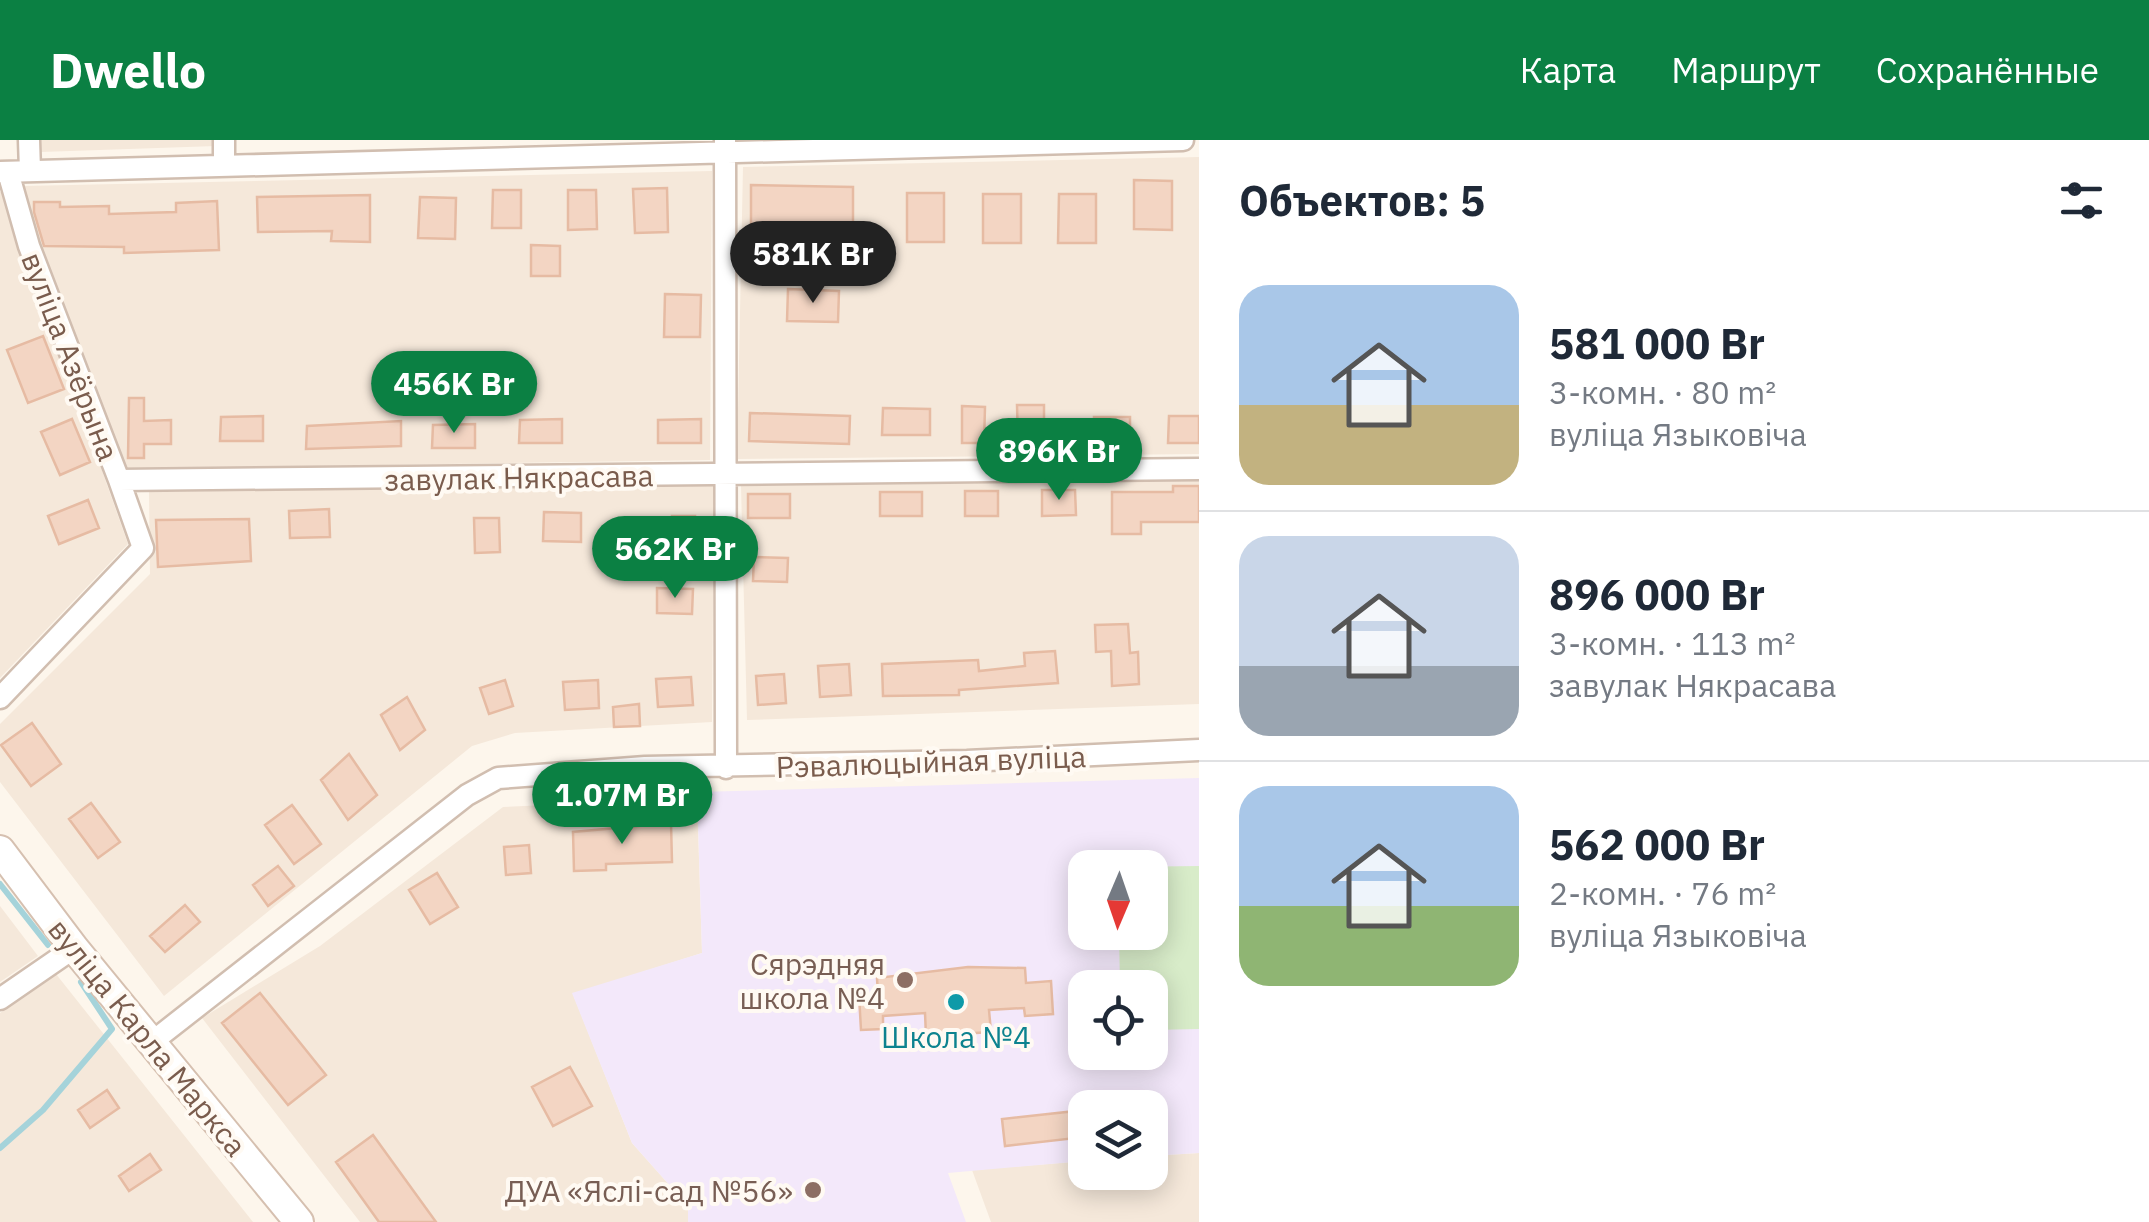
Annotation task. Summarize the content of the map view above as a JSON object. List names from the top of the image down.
{
  "streets": {
    "main road": ["вуліца Карла Маркса"],
    "street": ["вуліца Азёрына", "завулак Някрасава", "Рэвалюцыйная вуліца"]
  },
  "crossings": [
    ["вуліца Азёрына", "завулак Някрасава"],
    ["Рэвалюцыйная вуліца", "вуліца Карла Маркса"]
  ],
  "places": ["Сярэдняя школа №4", "Школа №4", "ДУА «Яслі-сад №56»"],
  "north": "bottom",
  "page": {
    "header": "Dwello",
    "nav": ["Карта", "Маршрут", "Сохранённые"],
    "heading": "Объектов: 5",
    "price": [
      "581K Br",
      "456K Br",
      "896K Br",
      "562K Br",
      "1.07M Br"
    ],
    "list": [
      {
        "name": "581 000 Br",
        "note": "3-комн. · 80 m² · вуліца Языковіча"
      },
      {
        "name": "896 000 Br",
        "note": "3-комн. · 113 m² · завулак Някрасава"
      },
      {
        "name": "562 000 Br",
        "note": "2-комн. · 76 m² · вуліца Языковіча"
      }
    ]
  }
}
